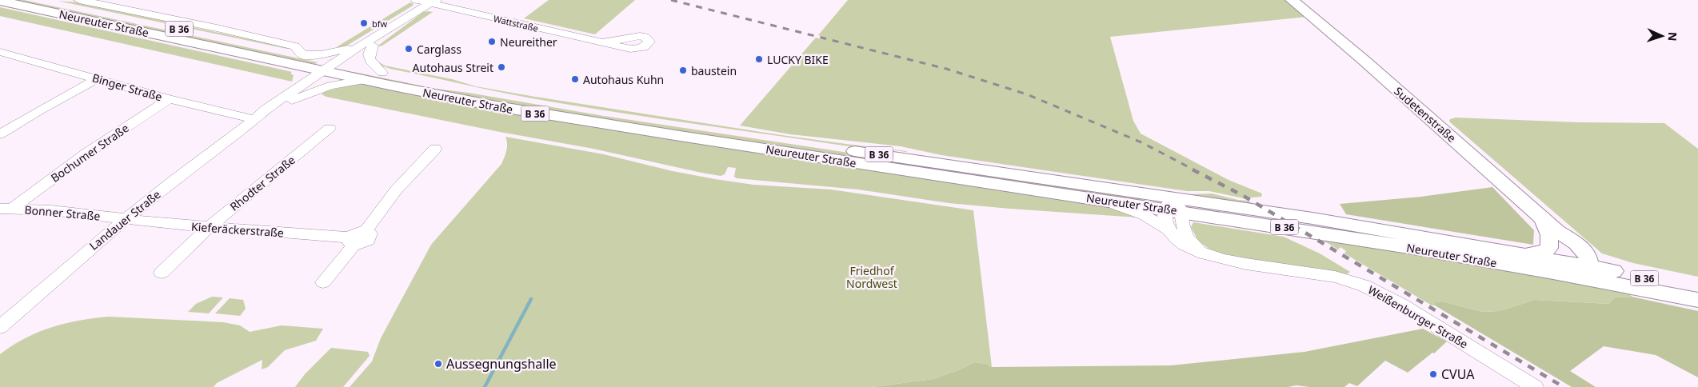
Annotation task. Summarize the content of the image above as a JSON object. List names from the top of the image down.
{
  "streets": {
    "main road": ["Neureuter Straße", "B 36", "Sudetenstraße"],
    "street": [
      "Wattstraße",
      "Binger Straße",
      "Bochumer Straße",
      "Rhodter Straße",
      "Bonner Straße",
      "Landauer Straße",
      "Kieferäckerstraße",
      "Weißenburger Straße"
    ]
  },
  "crossings": [
    ["Neureuter Straße", "Sudetenstraße"],
    ["Neureuter Straße", "Landauer Straße"],
    ["Neureuter Straße", "Weißenburger Straße"],
    ["Wattstraße", "Landauer Straße"],
    ["Binger Straße", "Bochumer Straße"],
    ["Binger Straße", "Landauer Straße"],
    ["Bochumer Straße", "Bonner Straße"],
    ["Rhodter Straße", "Kieferäckerstraße"],
    ["Bonner Straße", "Landauer Straße"],
    ["Bonner Straße", "Kieferäckerstraße"],
    ["Landauer Straße", "Kieferäckerstraße"]
  ],
  "parks": ["Friedhof Nordwest"],
  "places": [
    "bfw",
    "Neureither",
    "Carglass",
    "LUCKY BIKE",
    "Autohaus Streit",
    "baustein",
    "Autohaus Kuhn",
    "Aussegnungshalle",
    "CVUA"
  ],
  "north": "right"
}
